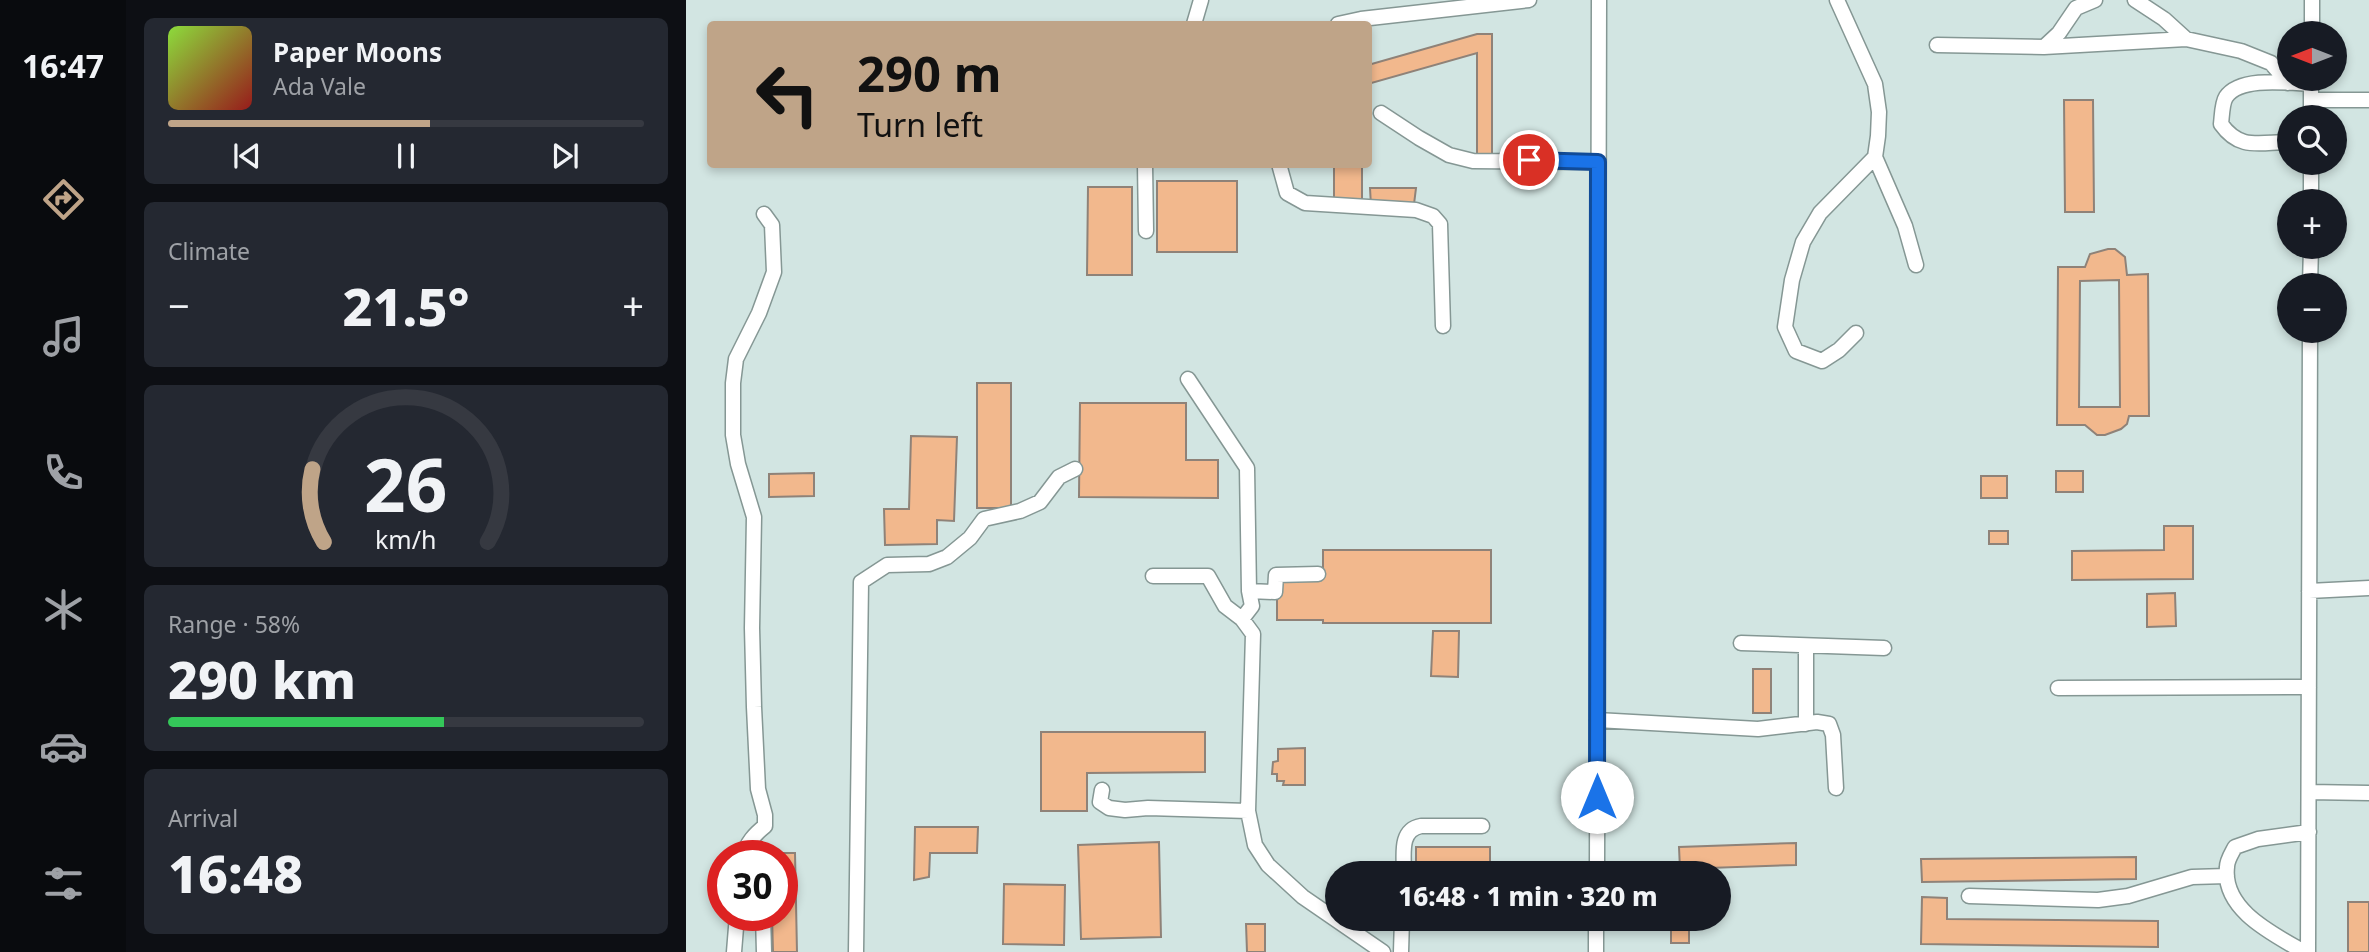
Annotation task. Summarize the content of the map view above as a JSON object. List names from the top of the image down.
{
  "north": "left",
  "page": {
    "tabs": "16:47",
    "map_buttons": ["+", "−"],
    "turn": ["290 m", "Turn left"],
    "song": ["Paper Moons", "Ada Vale"],
    "tile": [
      "Climate",
      ["Range · 58%", "290 km"],
      ["Arrival", "16:48"]
    ],
    "heat": ["−", "21.5°", "+"],
    "limit": "30",
    "trip": "16:48 · 1 min · 320 m",
    "gauge": ["26", "km/h"]
  }
}
